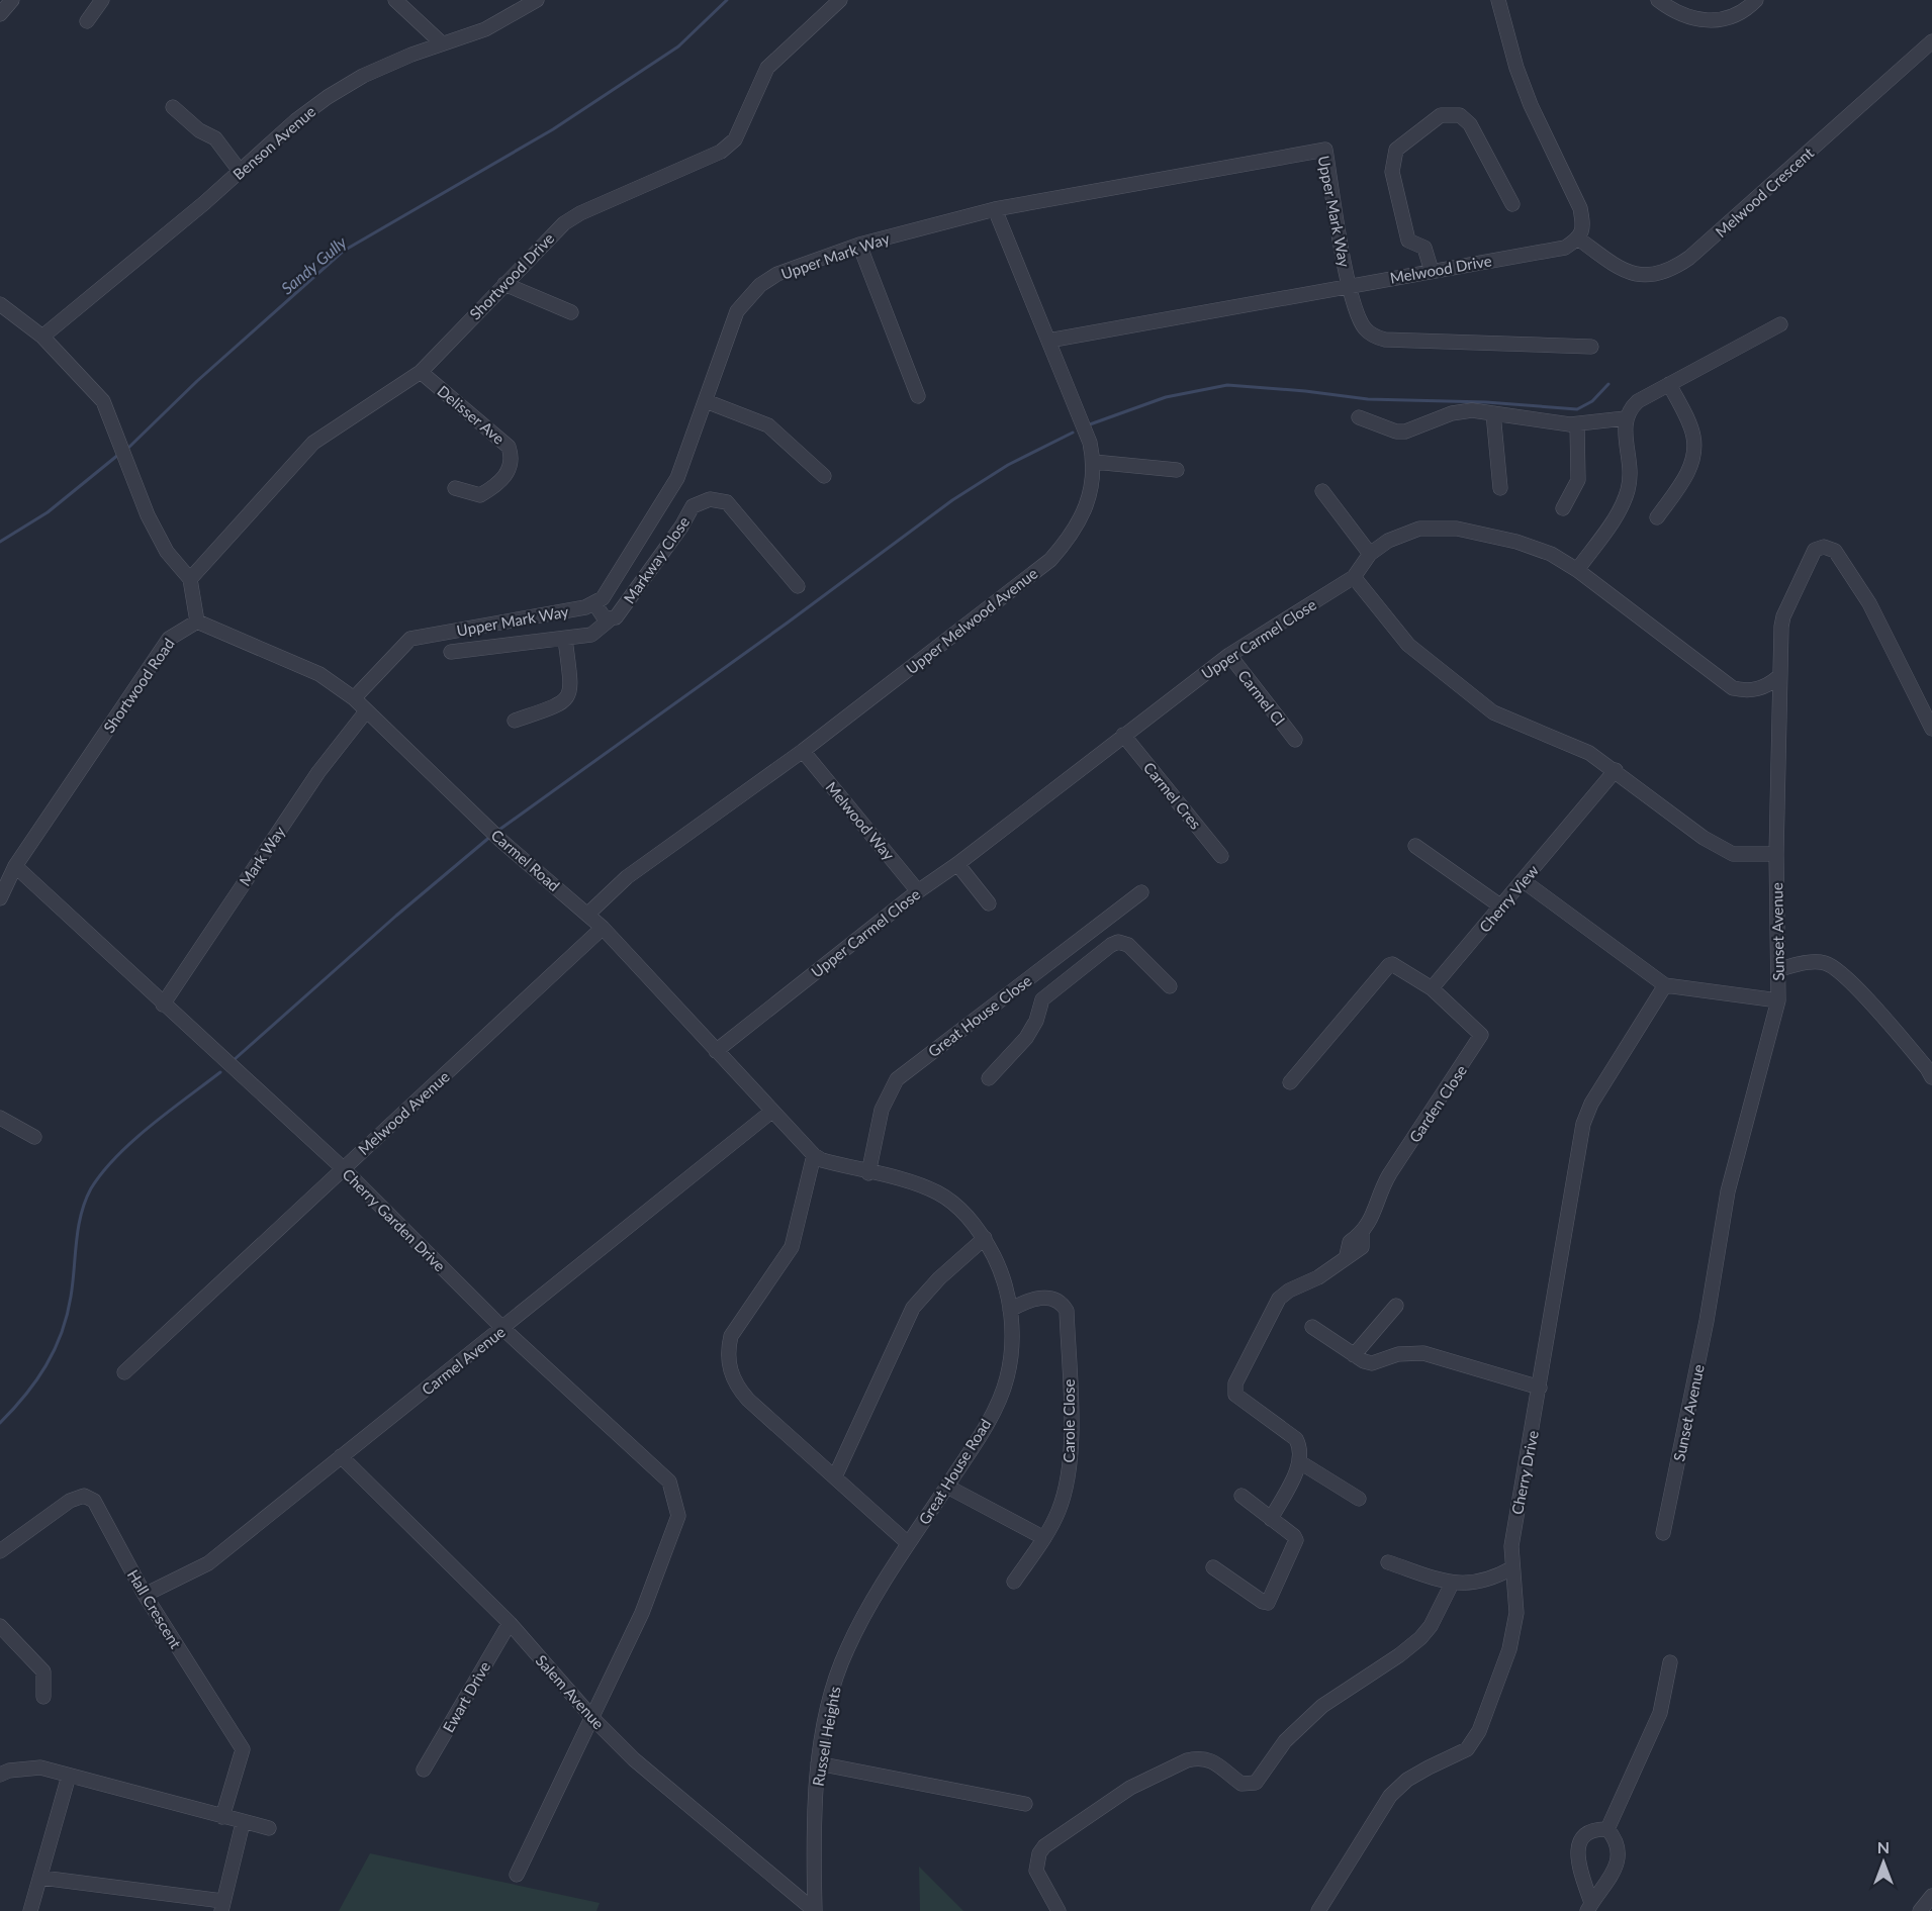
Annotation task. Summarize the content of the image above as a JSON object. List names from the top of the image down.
{
  "streets": {
    "street": [
      "Benson Avenue",
      "Melwood Crescent",
      "Upper Mark Way",
      "Melwood Drive",
      "Shortwood Drive",
      "Delisser Ave",
      "Markway Close",
      "Upper Melwood Avenue",
      "Upper Carmel Close",
      "Shortwood Road",
      "Carmel Cl",
      "Carmel Cres",
      "Melwood Way",
      "Mark Way",
      "Carmel Road",
      "Cherry View",
      "Sunset Avenue",
      "Great House Close",
      "Garden Close",
      "Melwood Avenue",
      "Cherry Garden Drive",
      "Carmel Avenue",
      "Carole Close",
      "Great House Road",
      "Cherry Drive",
      "Hall Crescent",
      "Salem Avenue",
      "Ewart Drive",
      "Russell Heights"
    ]
  },
  "crossings": [
    ["Melwood Crescent", "Melwood Drive"],
    ["Upper Mark Way", "Melwood Drive"],
    ["Upper Mark Way", "Upper Melwood Avenue"],
    ["Upper Mark Way", "Carmel Road"],
    ["Melwood Drive", "Upper Melwood Avenue"],
    ["Shortwood Drive", "Delisser Ave"],
    ["Upper Melwood Avenue", "Melwood Way"],
    ["Upper Melwood Avenue", "Carmel Road"],
    ["Upper Carmel Close", "Carmel Cl"],
    ["Upper Carmel Close", "Carmel Cres"],
    ["Upper Carmel Close", "Melwood Way"],
    ["Upper Carmel Close", "Carmel Road"],
    ["Upper Carmel Close", "Sunset Avenue"],
    ["Shortwood Road", "Carmel Road"],
    ["Shortwood Road", "Cherry Garden Drive"],
    ["Mark Way", "Carmel Road"],
    ["Mark Way", "Cherry Garden Drive"],
    ["Carmel Road", "Melwood Avenue"],
    ["Carmel Road", "Carmel Avenue"],
    ["Carmel Road", "Great House Road"],
    ["Cherry View", "Garden Close"],
    ["Great House Close", "Great House Road"],
    ["Melwood Avenue", "Cherry Garden Drive"],
    ["Cherry Garden Drive", "Carmel Avenue"],
    ["Cherry Garden Drive", "Salem Avenue"],
    ["Carmel Avenue", "Hall Crescent"],
    ["Carmel Avenue", "Salem Avenue"],
    ["Carole Close", "Great House Road"],
    ["Great House Road", "Russell Heights"],
    ["Salem Avenue", "Ewart Drive"],
    ["Salem Avenue", "Russell Heights"]
  ],
  "water": ["Sandy Gully"],
  "north": "top"
}
